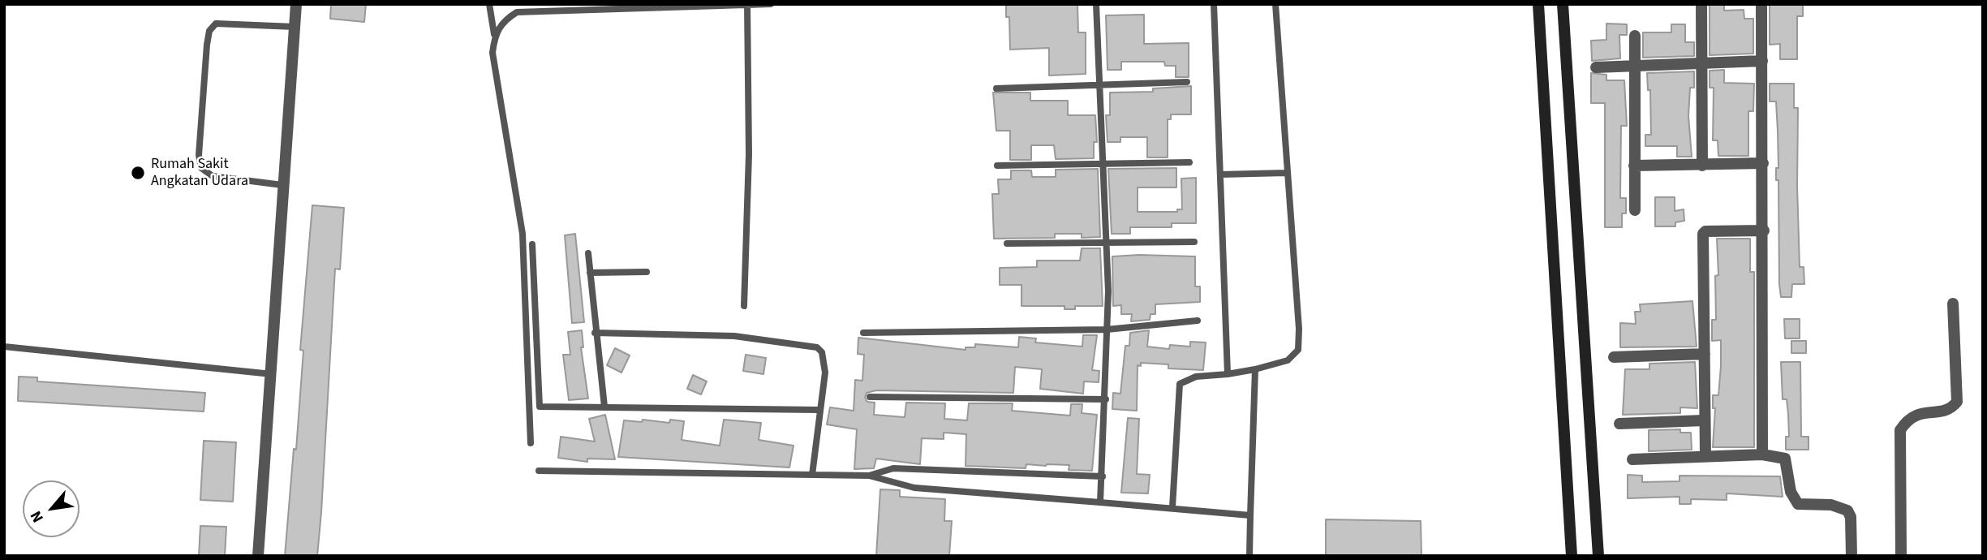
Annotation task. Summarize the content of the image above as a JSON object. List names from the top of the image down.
{
  "places": ["Rumah Sakit Angkatan Udara"],
  "north": "bottom left"
}
